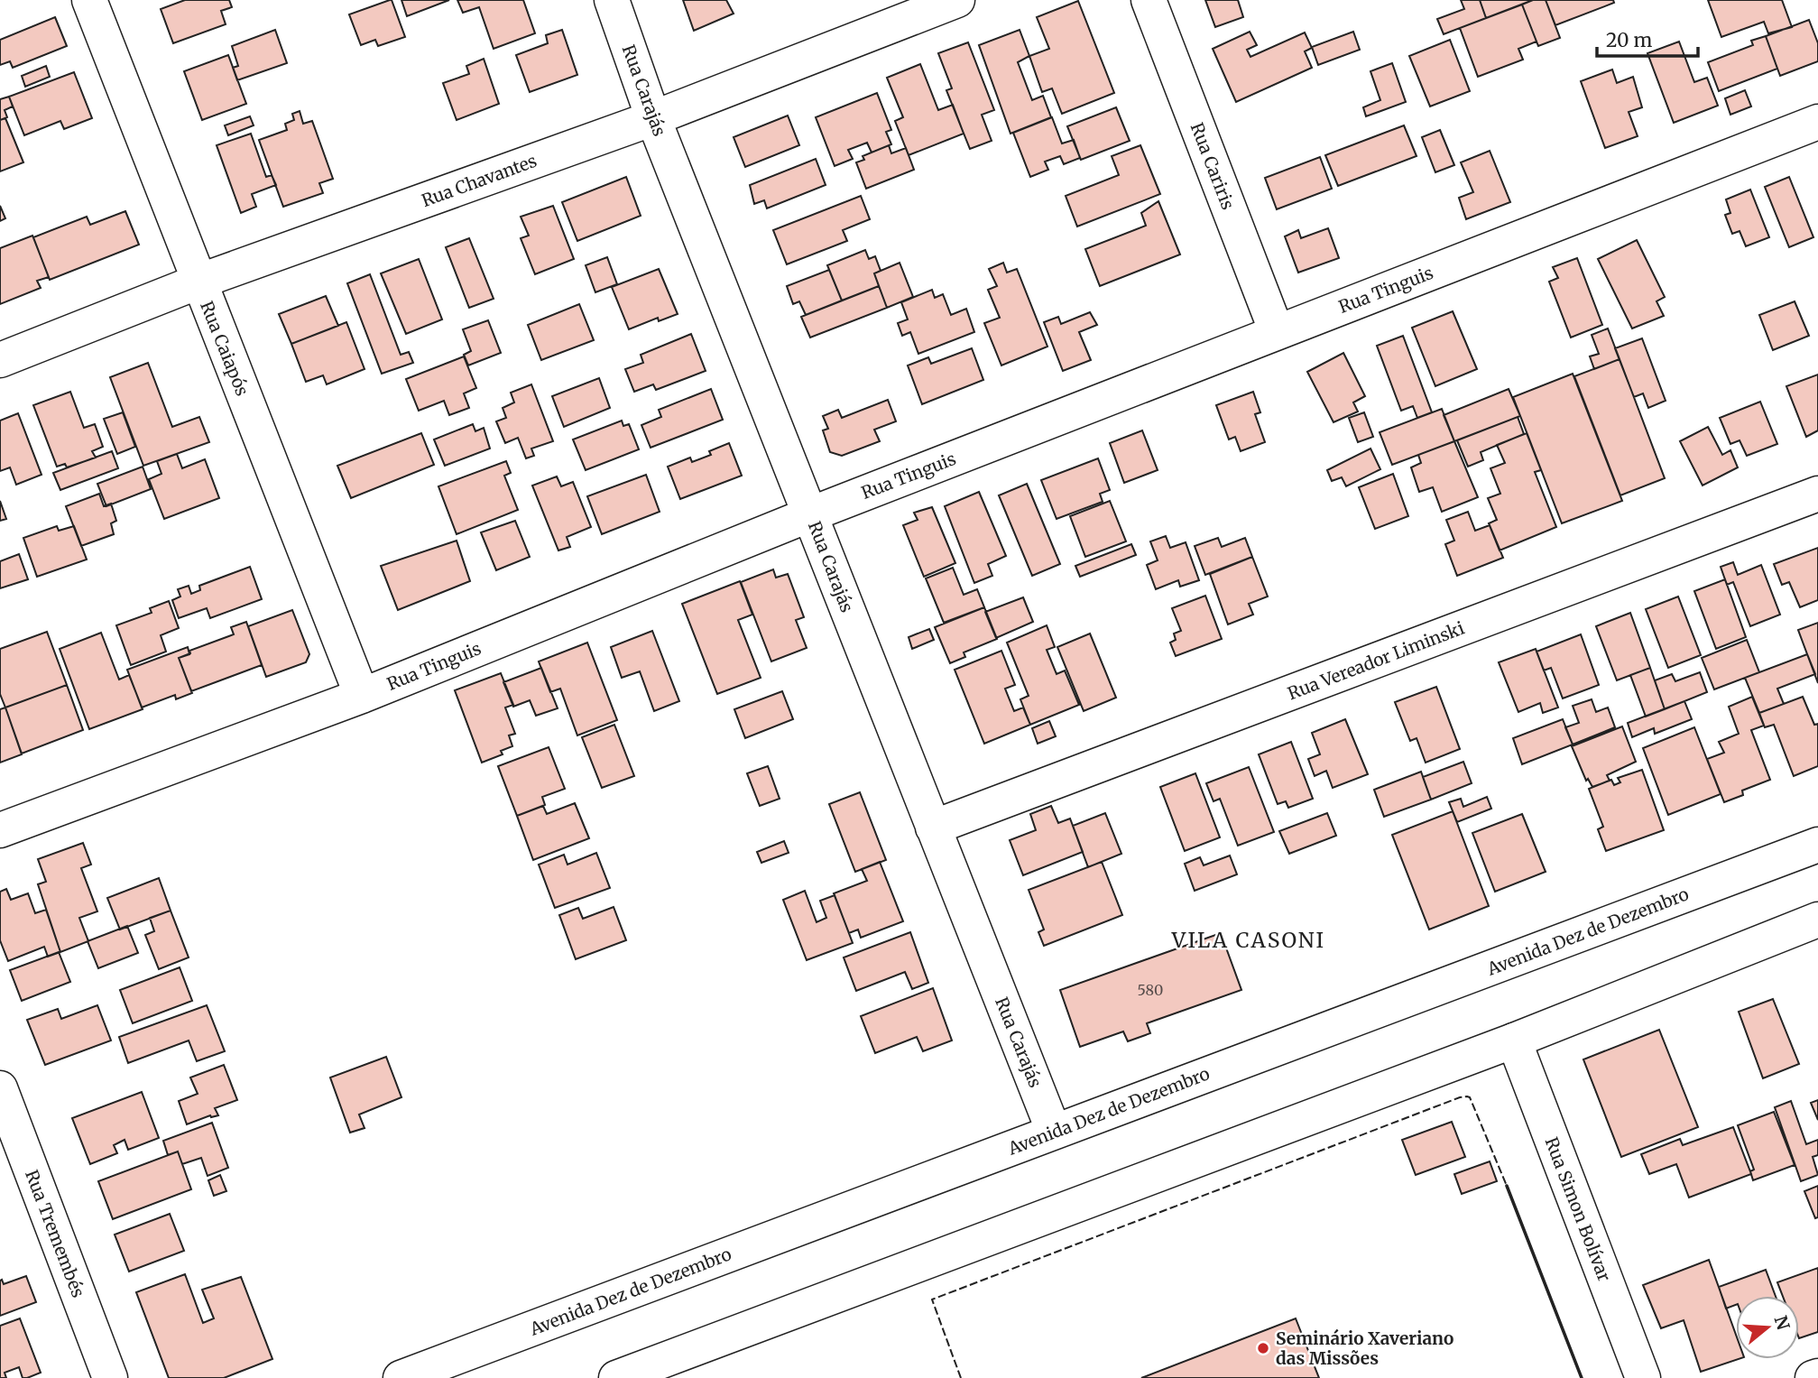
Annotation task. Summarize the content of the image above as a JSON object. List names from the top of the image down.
{
  "streets": {
    "main road": [
      "Rua Carajás",
      "Rua Cariris",
      "Rua Chavantes",
      "Rua Tinguis",
      "Rua Caiapós",
      "Rua Vereador Liminski",
      "Avenida Dez de Dezembro",
      "Rua Simon Bolívar",
      "Rua Tremembés"
    ]
  },
  "crossings": [
    ["Rua Carajás", "Rua Chavantes"],
    ["Rua Carajás", "Rua Tinguis"],
    ["Rua Carajás", "Rua Vereador Liminski"],
    ["Rua Carajás", "Avenida Dez de Dezembro"],
    ["Rua Cariris", "Rua Tinguis"],
    ["Rua Chavantes", "Rua Caiapós"],
    ["Rua Tinguis", "Rua Caiapós"]
  ],
  "districts": ["VILA CASONI"],
  "places": ["Seminário Xaveriano das Missões"],
  "house_numbers": ["580"],
  "scale_bar": "20 m",
  "north": "right"
}
